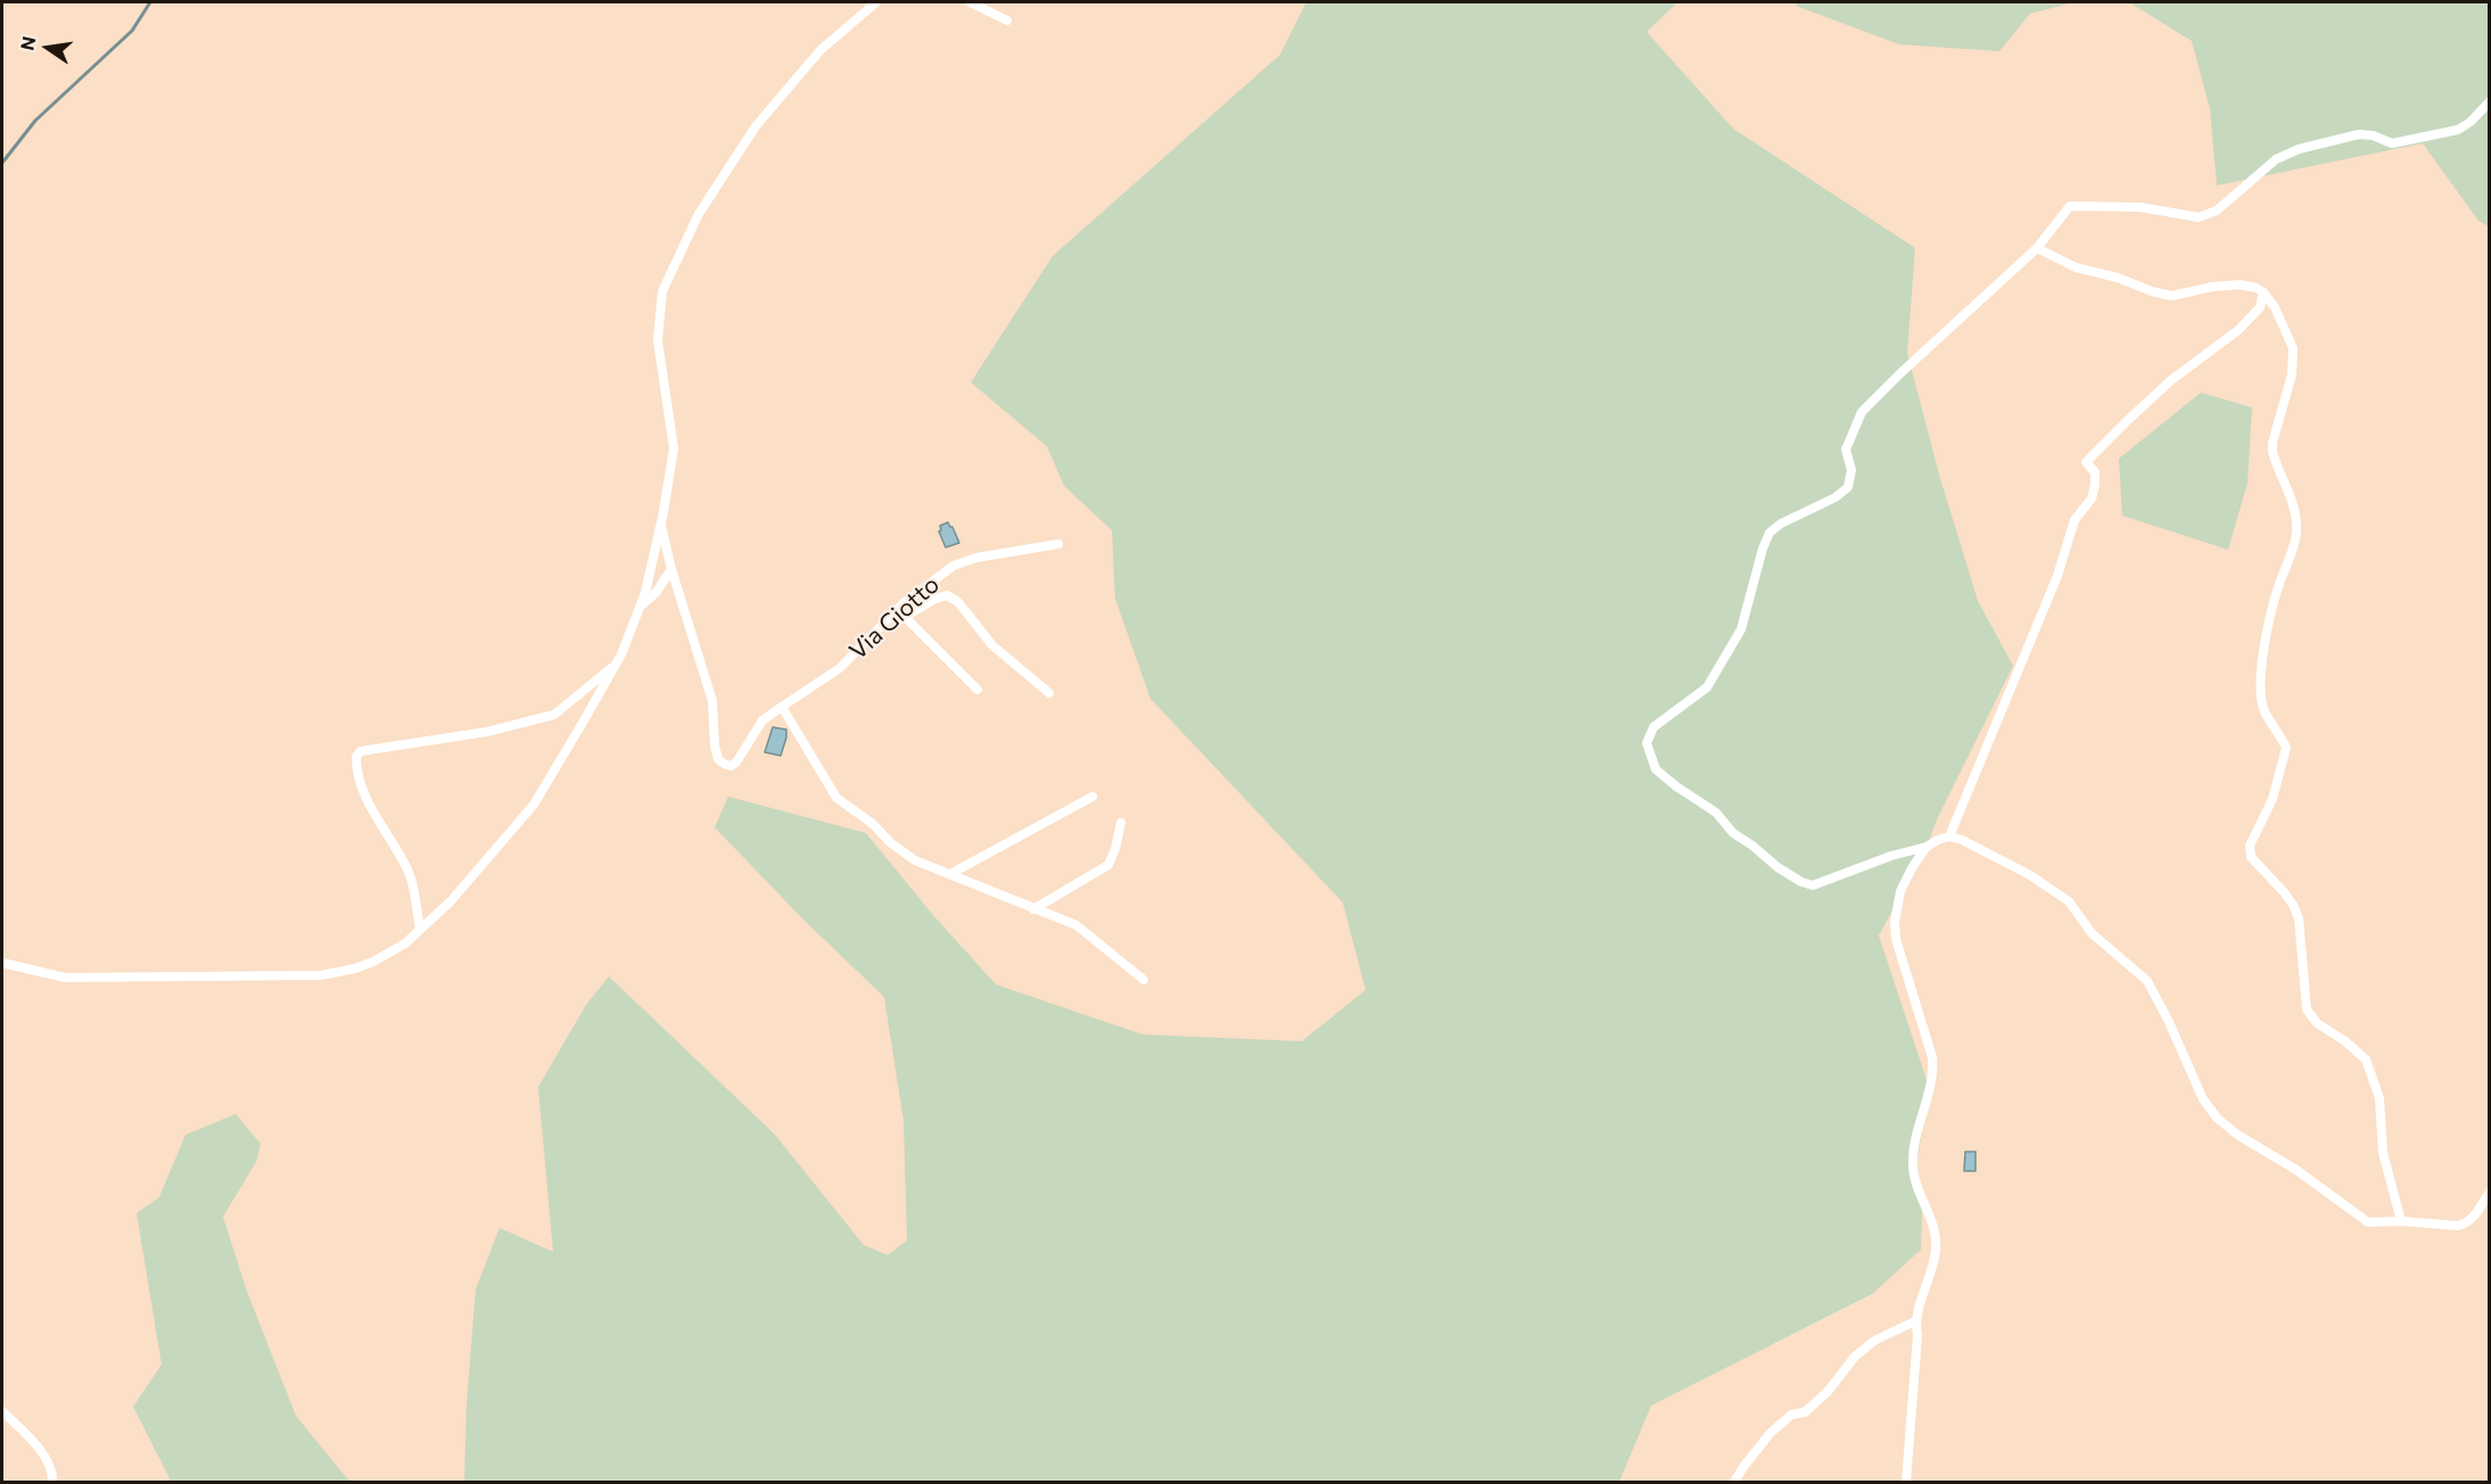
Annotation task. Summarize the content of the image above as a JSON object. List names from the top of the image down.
{
  "streets": {
    "street": ["Via Giotto"]
  },
  "north": "left"
}
